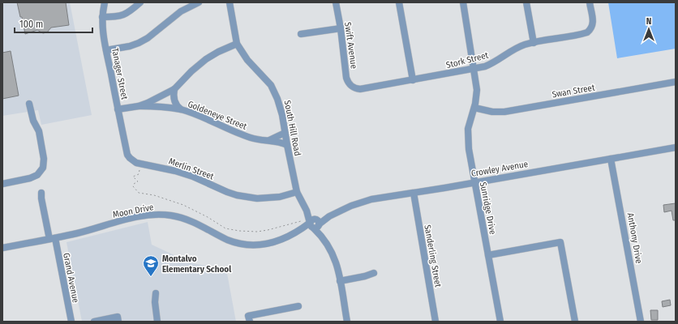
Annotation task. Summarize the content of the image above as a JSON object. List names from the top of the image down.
{
  "streets": {
    "street": [
      "Swift Avenue",
      "Stork Street",
      "Tanager Street",
      "Swan Street",
      "Goldeneye Street",
      "South Hill Road",
      "Merlin Street",
      "Crowley Avenue",
      "Sunridge Drive",
      "Moon Drive",
      "Anthony Drive",
      "Sanderling Street",
      "Grand Avenue"
    ]
  },
  "crossings": [
    ["Swift Avenue", "Stork Street"],
    ["Stork Street", "Sunridge Drive"],
    ["Tanager Street", "Merlin Street"],
    ["Swan Street", "Sunridge Drive"],
    ["Goldeneye Street", "South Hill Road"],
    ["South Hill Road", "Merlin Street"],
    ["South Hill Road", "Crowley Avenue"],
    ["South Hill Road", "Moon Drive"],
    ["Crowley Avenue", "Sunridge Drive"],
    ["Crowley Avenue", "Moon Drive"],
    ["Crowley Avenue", "Anthony Drive"],
    ["Crowley Avenue", "Sanderling Street"],
    ["Moon Drive", "Grand Avenue"]
  ],
  "places": {
    "school or university": ["Montalvo Elementary School"]
  },
  "scale_bar": "100 m",
  "north": "top"
}
